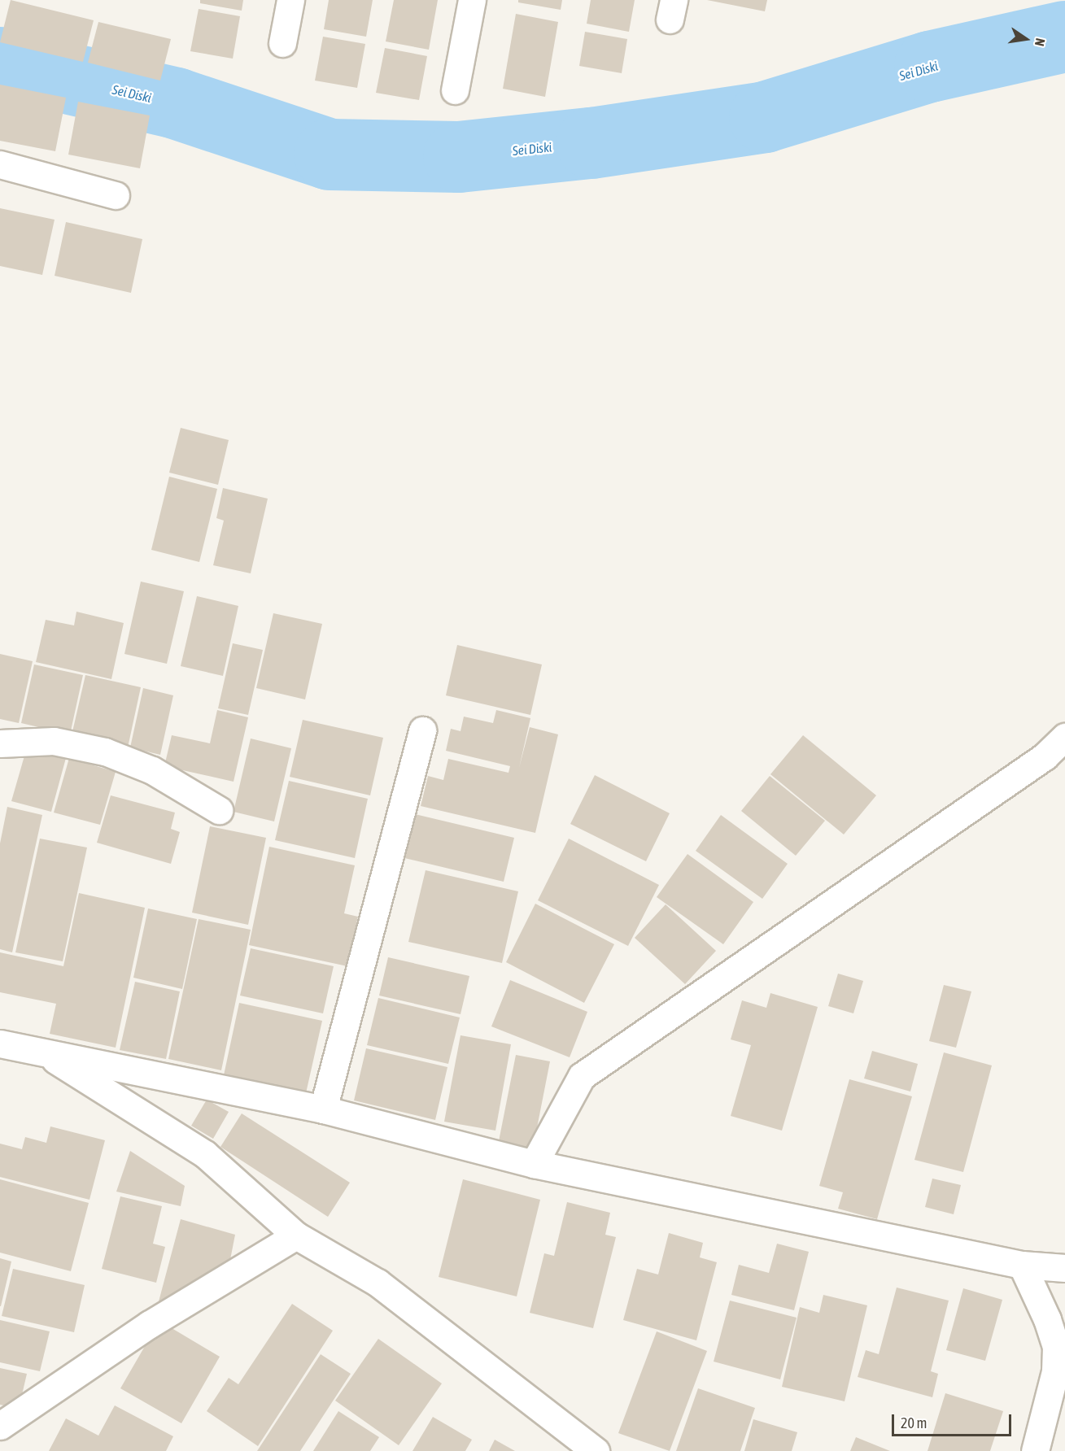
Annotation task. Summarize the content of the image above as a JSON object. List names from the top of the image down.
{
  "water": ["Sei Diski"],
  "scale_bar": "20 m",
  "north": "right"
}
